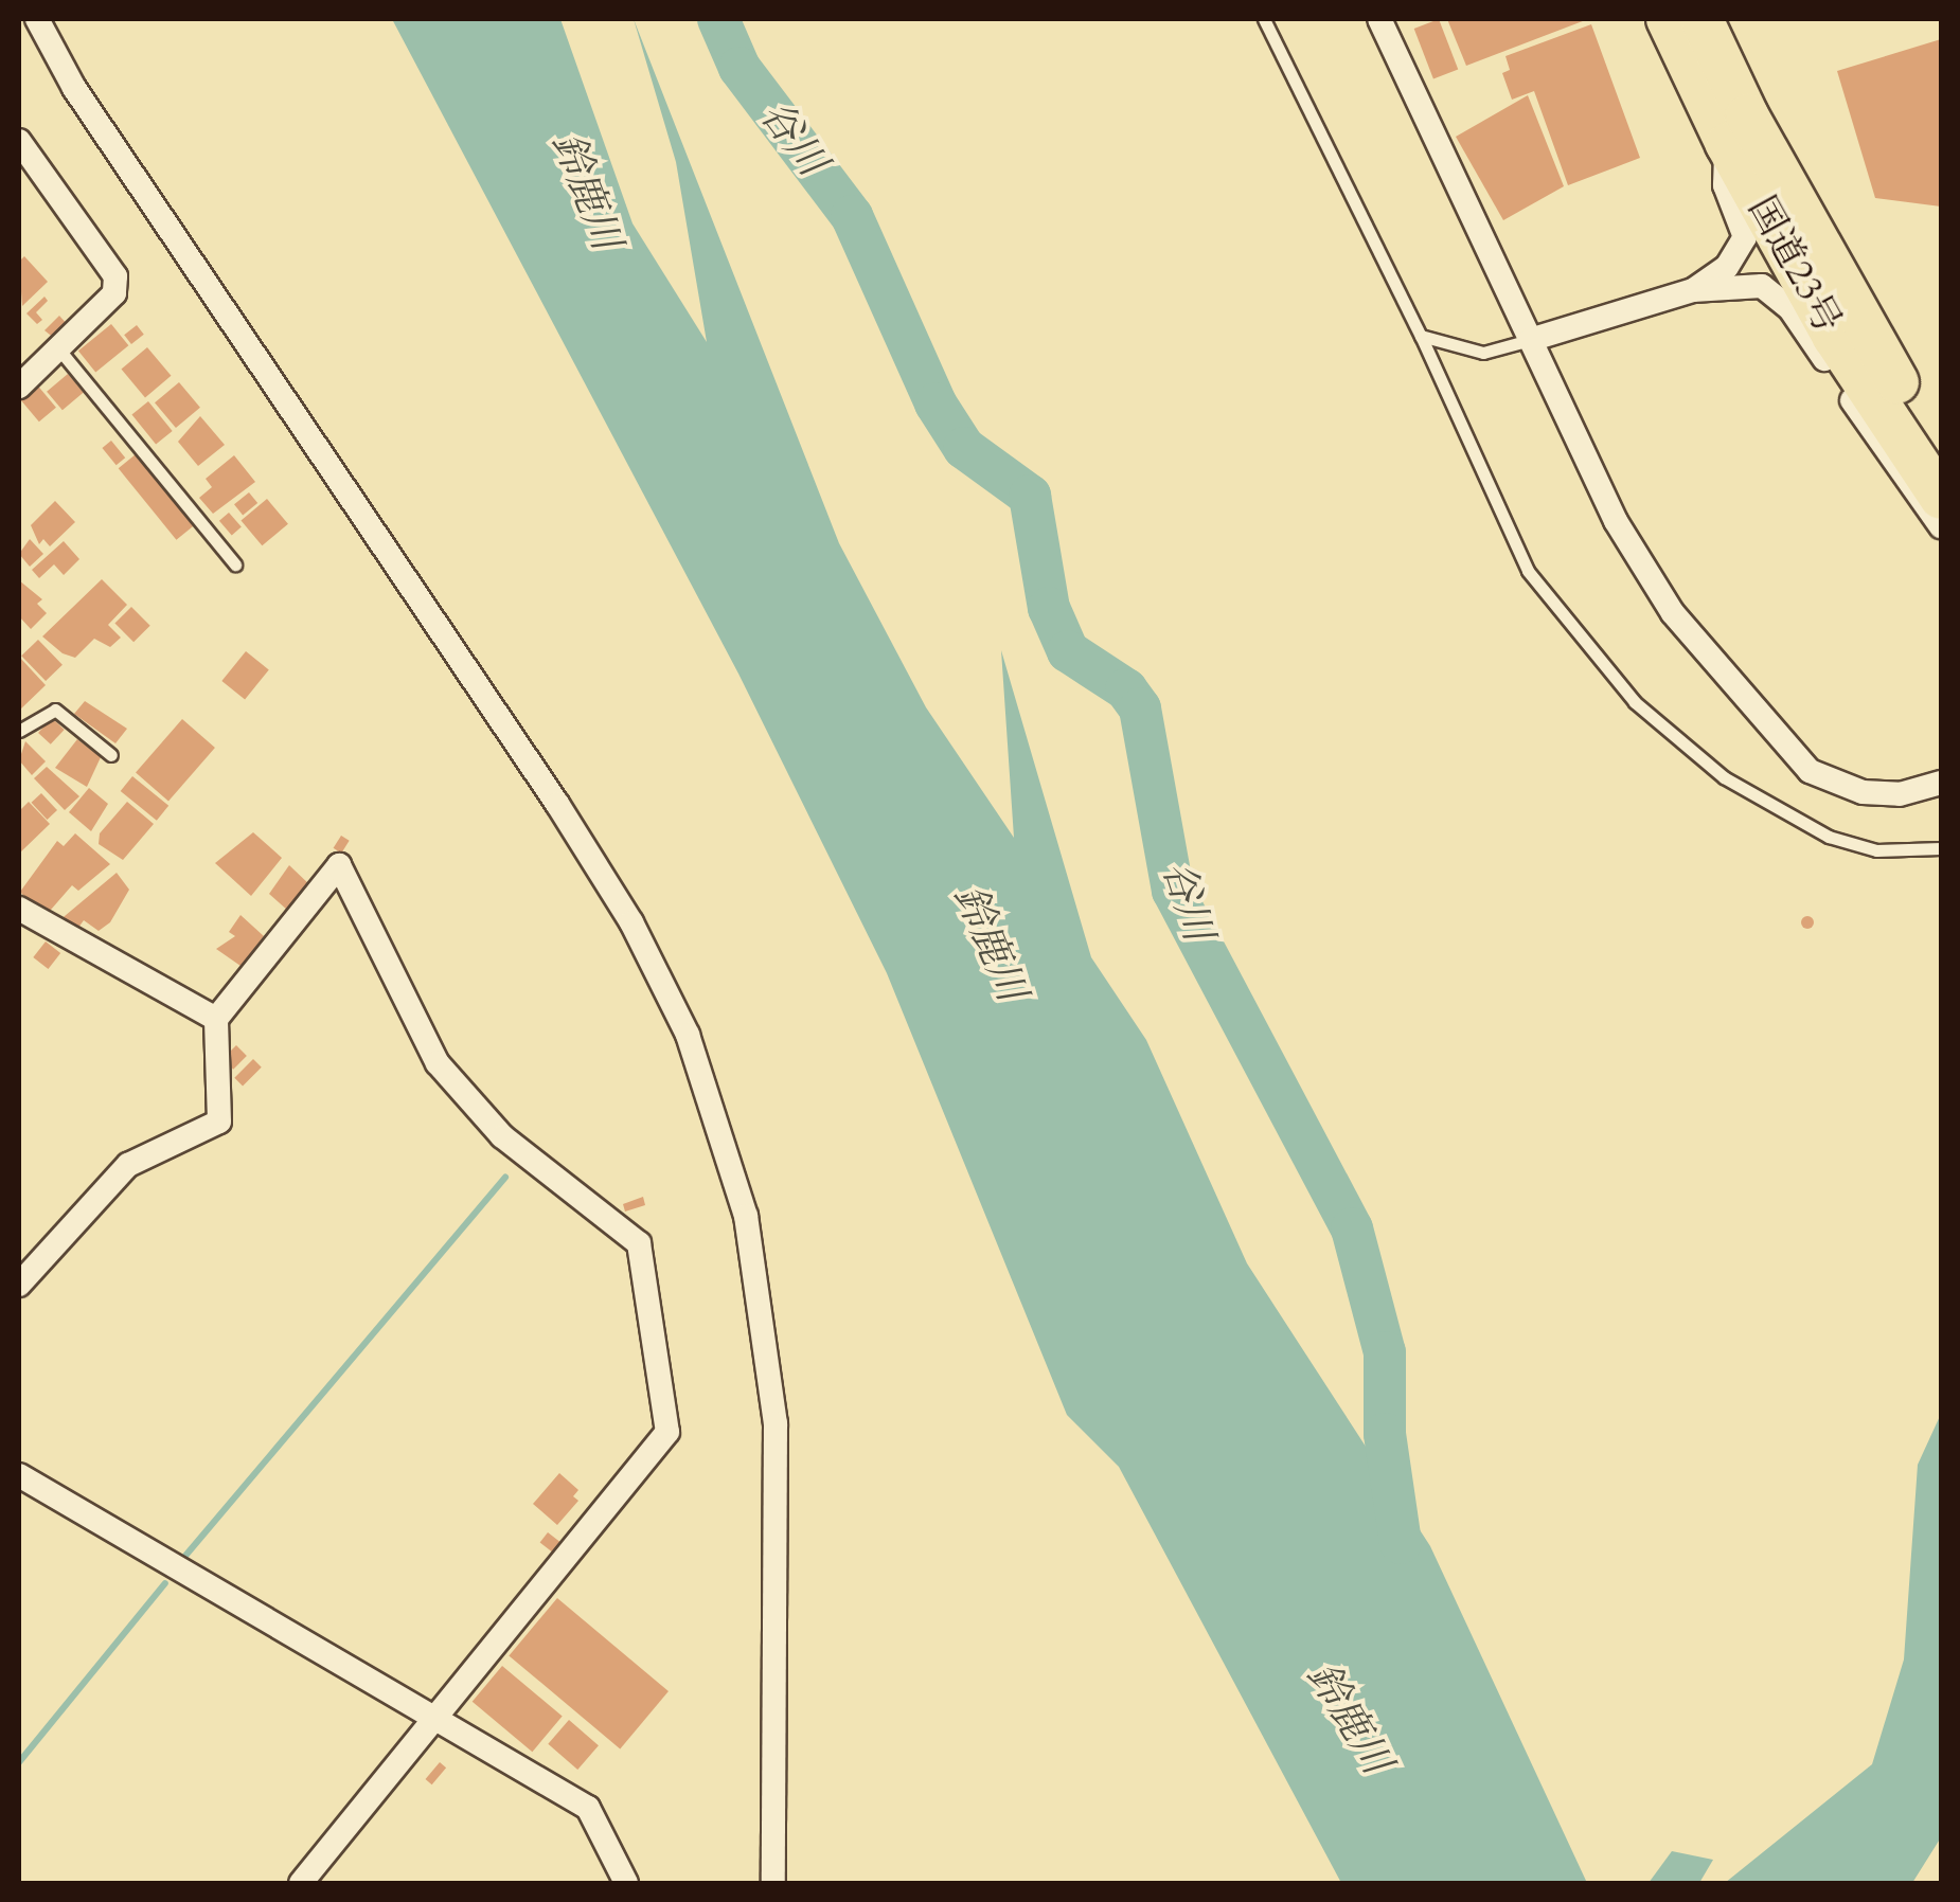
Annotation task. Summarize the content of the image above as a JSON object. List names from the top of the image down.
{
  "streets": {
    "highway": ["国道23号"]
  },
  "water": ["谷川", "鈴鹿川"]
}
